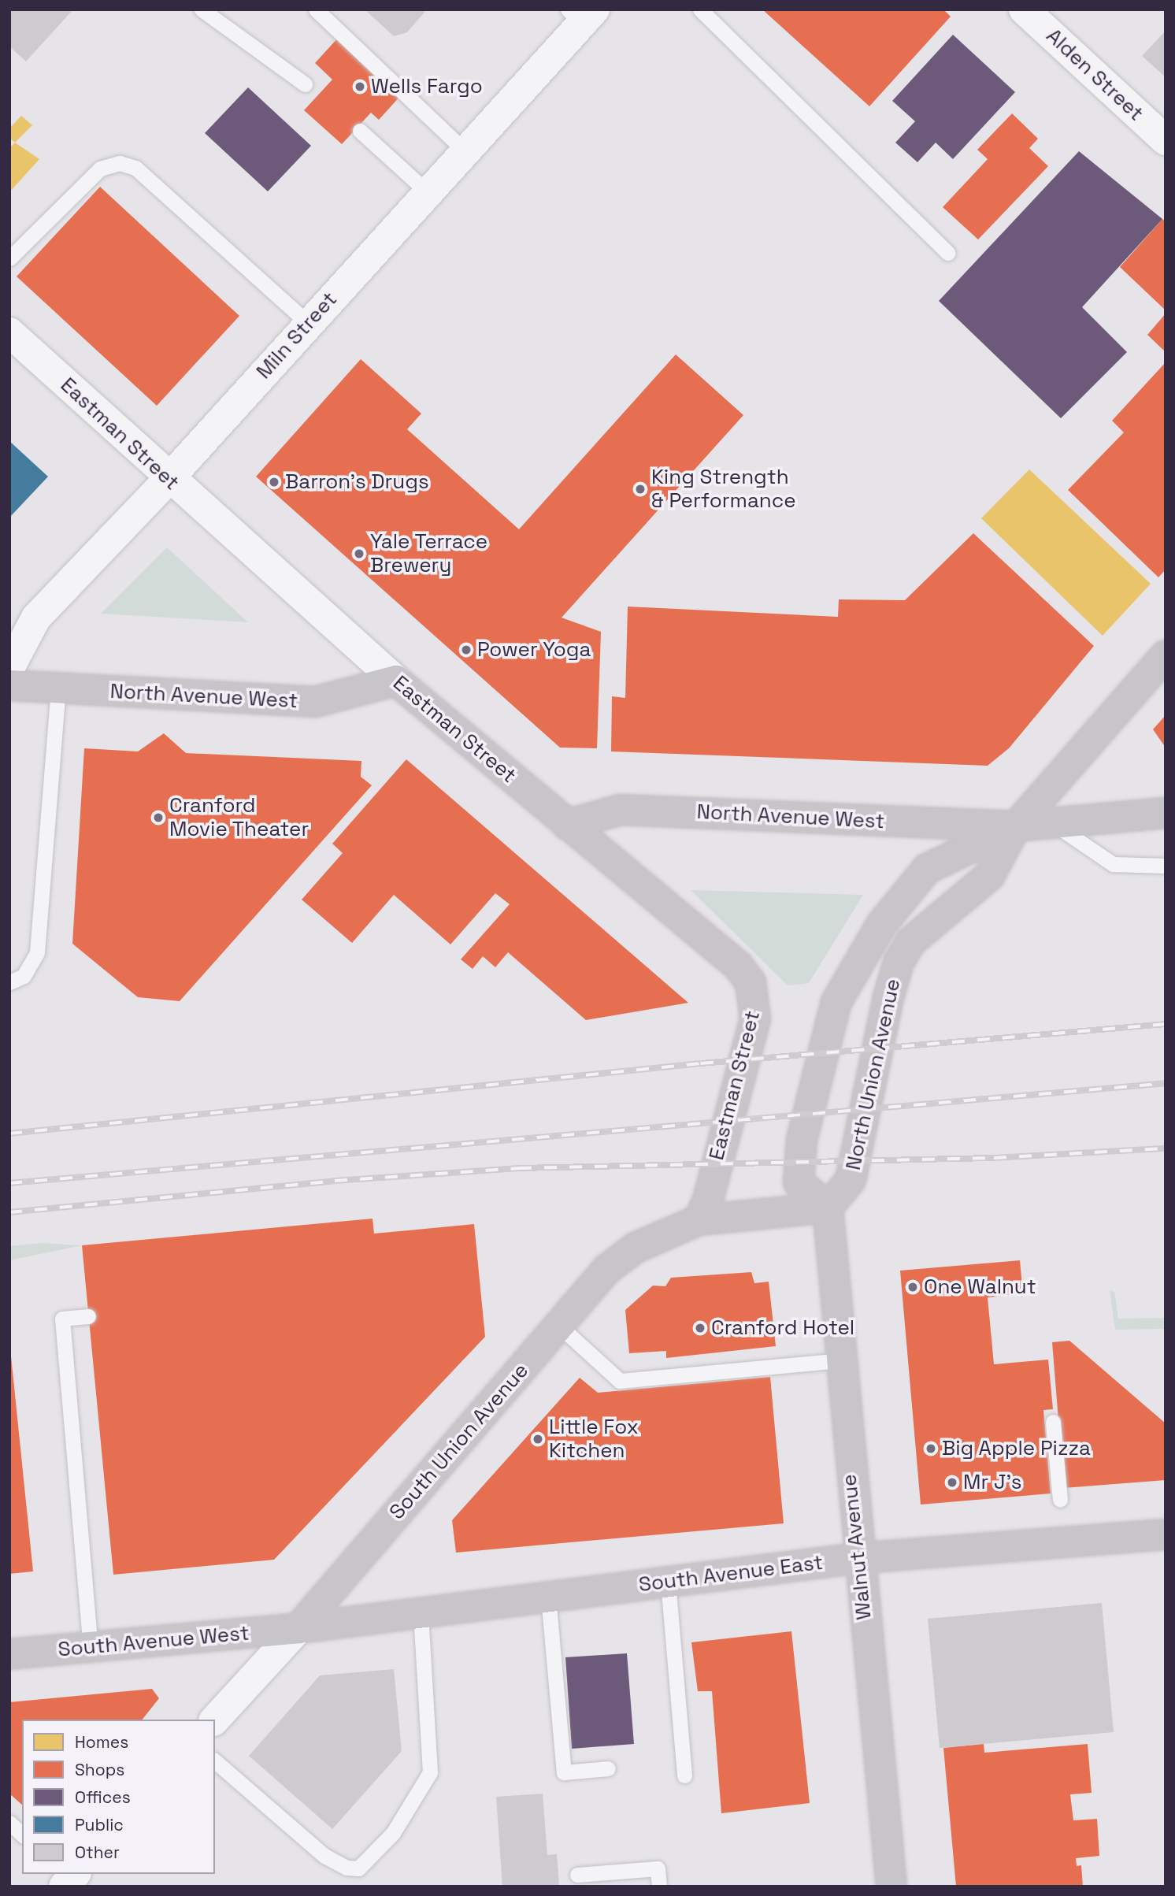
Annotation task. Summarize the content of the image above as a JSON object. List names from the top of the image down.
{
  "streets": {
    "street": [
      "Alden Street",
      "Miln Street",
      "Eastman Street",
      "North Avenue West",
      "North Union Avenue",
      "South Union Avenue",
      "Walnut Avenue",
      "South Avenue East",
      "South Avenue West"
    ]
  },
  "crossings": [
    ["Miln Street", "Eastman Street"],
    ["Eastman Street", "North Avenue West"],
    ["Eastman Street", "South Union Avenue"],
    ["North Avenue West", "North Union Avenue"],
    ["North Union Avenue", "South Union Avenue"],
    ["North Union Avenue", "Walnut Avenue"],
    ["South Union Avenue", "Walnut Avenue"],
    ["South Union Avenue", "South Avenue East"],
    ["South Union Avenue", "South Avenue West"],
    ["Walnut Avenue", "South Avenue East"],
    ["South Avenue East", "South Avenue West"]
  ],
  "places": [
    "Wells Fargo",
    "Barron's Drugs",
    "King Strength & Performance",
    "Yale Terrace Brewery",
    "Power Yoga",
    "Cranford Movie Theater",
    "One Walnut",
    "Cranford Hotel",
    "Little Fox Kitchen",
    "Big Apple Pizza",
    "Mr J's"
  ],
  "legend": [
    "Homes",
    "Shops",
    "Offices",
    "Public",
    "Other"
  ]
}
